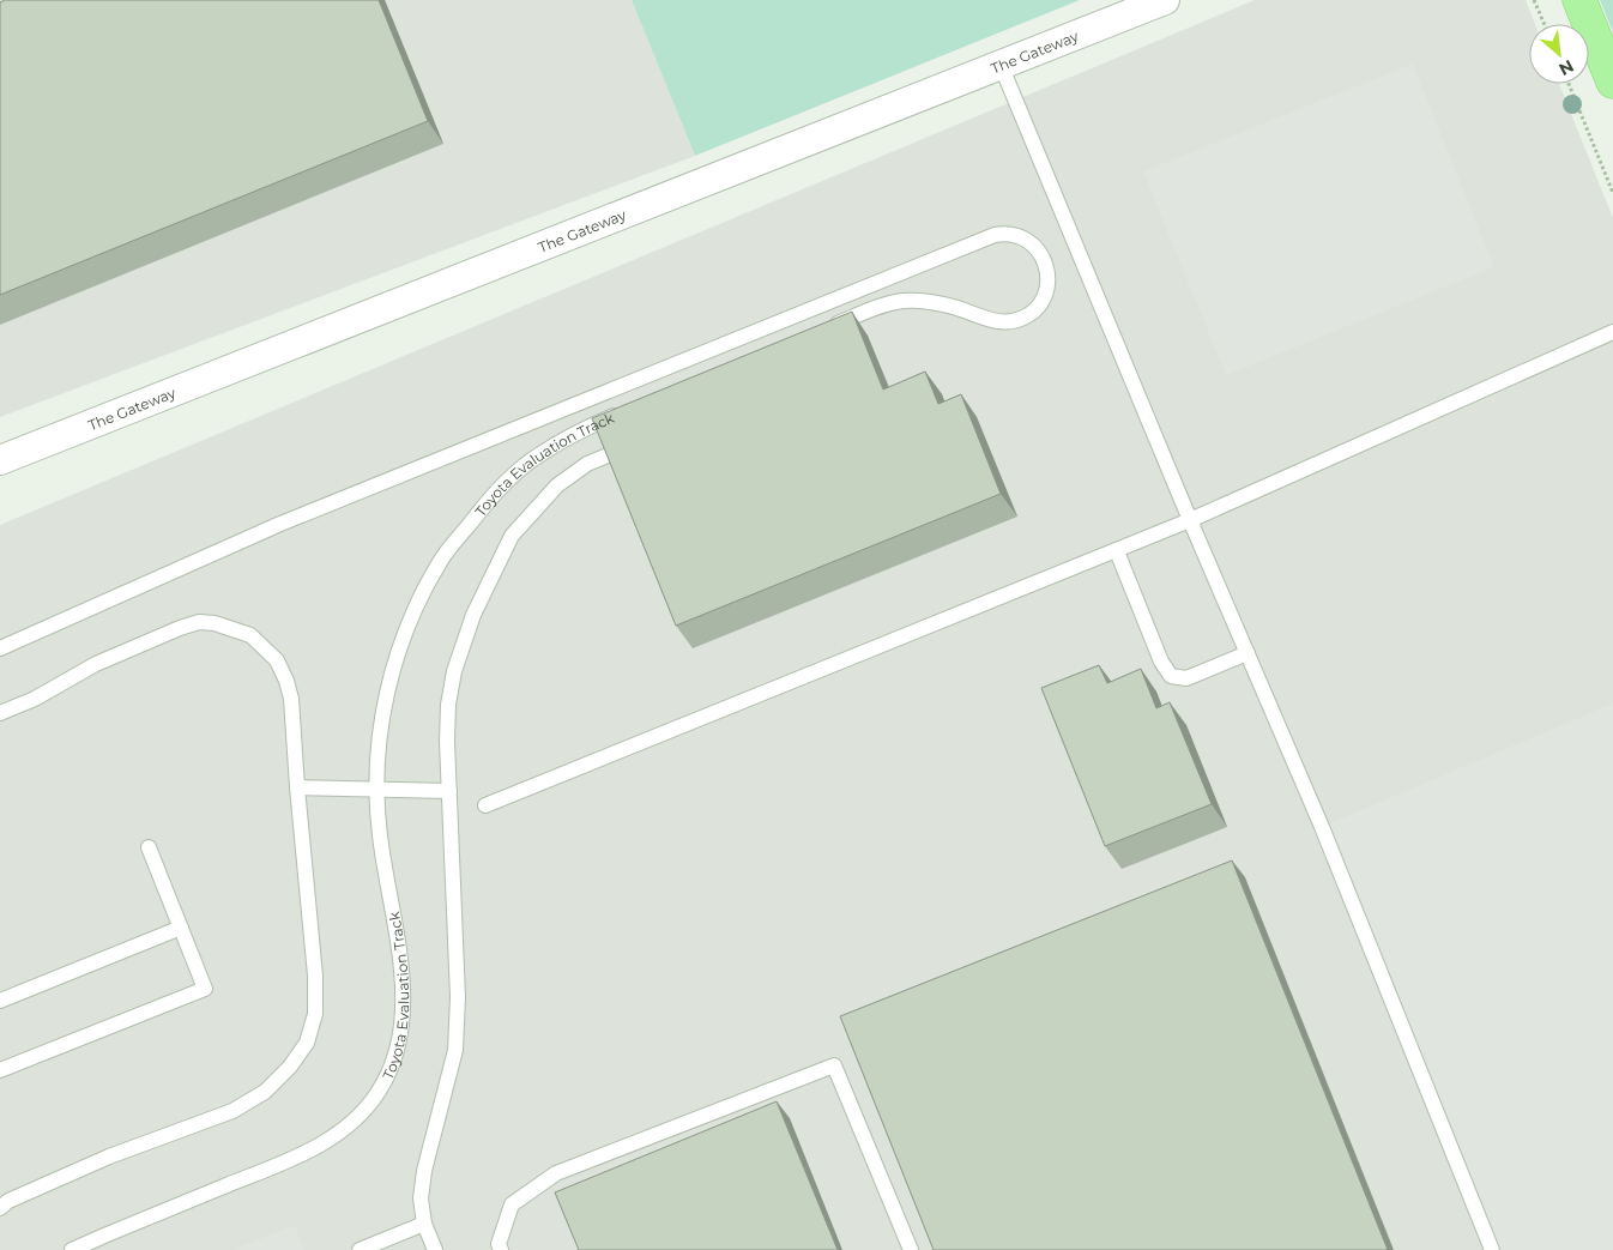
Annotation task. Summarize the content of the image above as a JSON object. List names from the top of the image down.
{
  "streets": {
    "street": ["The Gateway"],
    "lane": ["Toyota Evaluation Track"]
  },
  "north": "bottom right"
}
